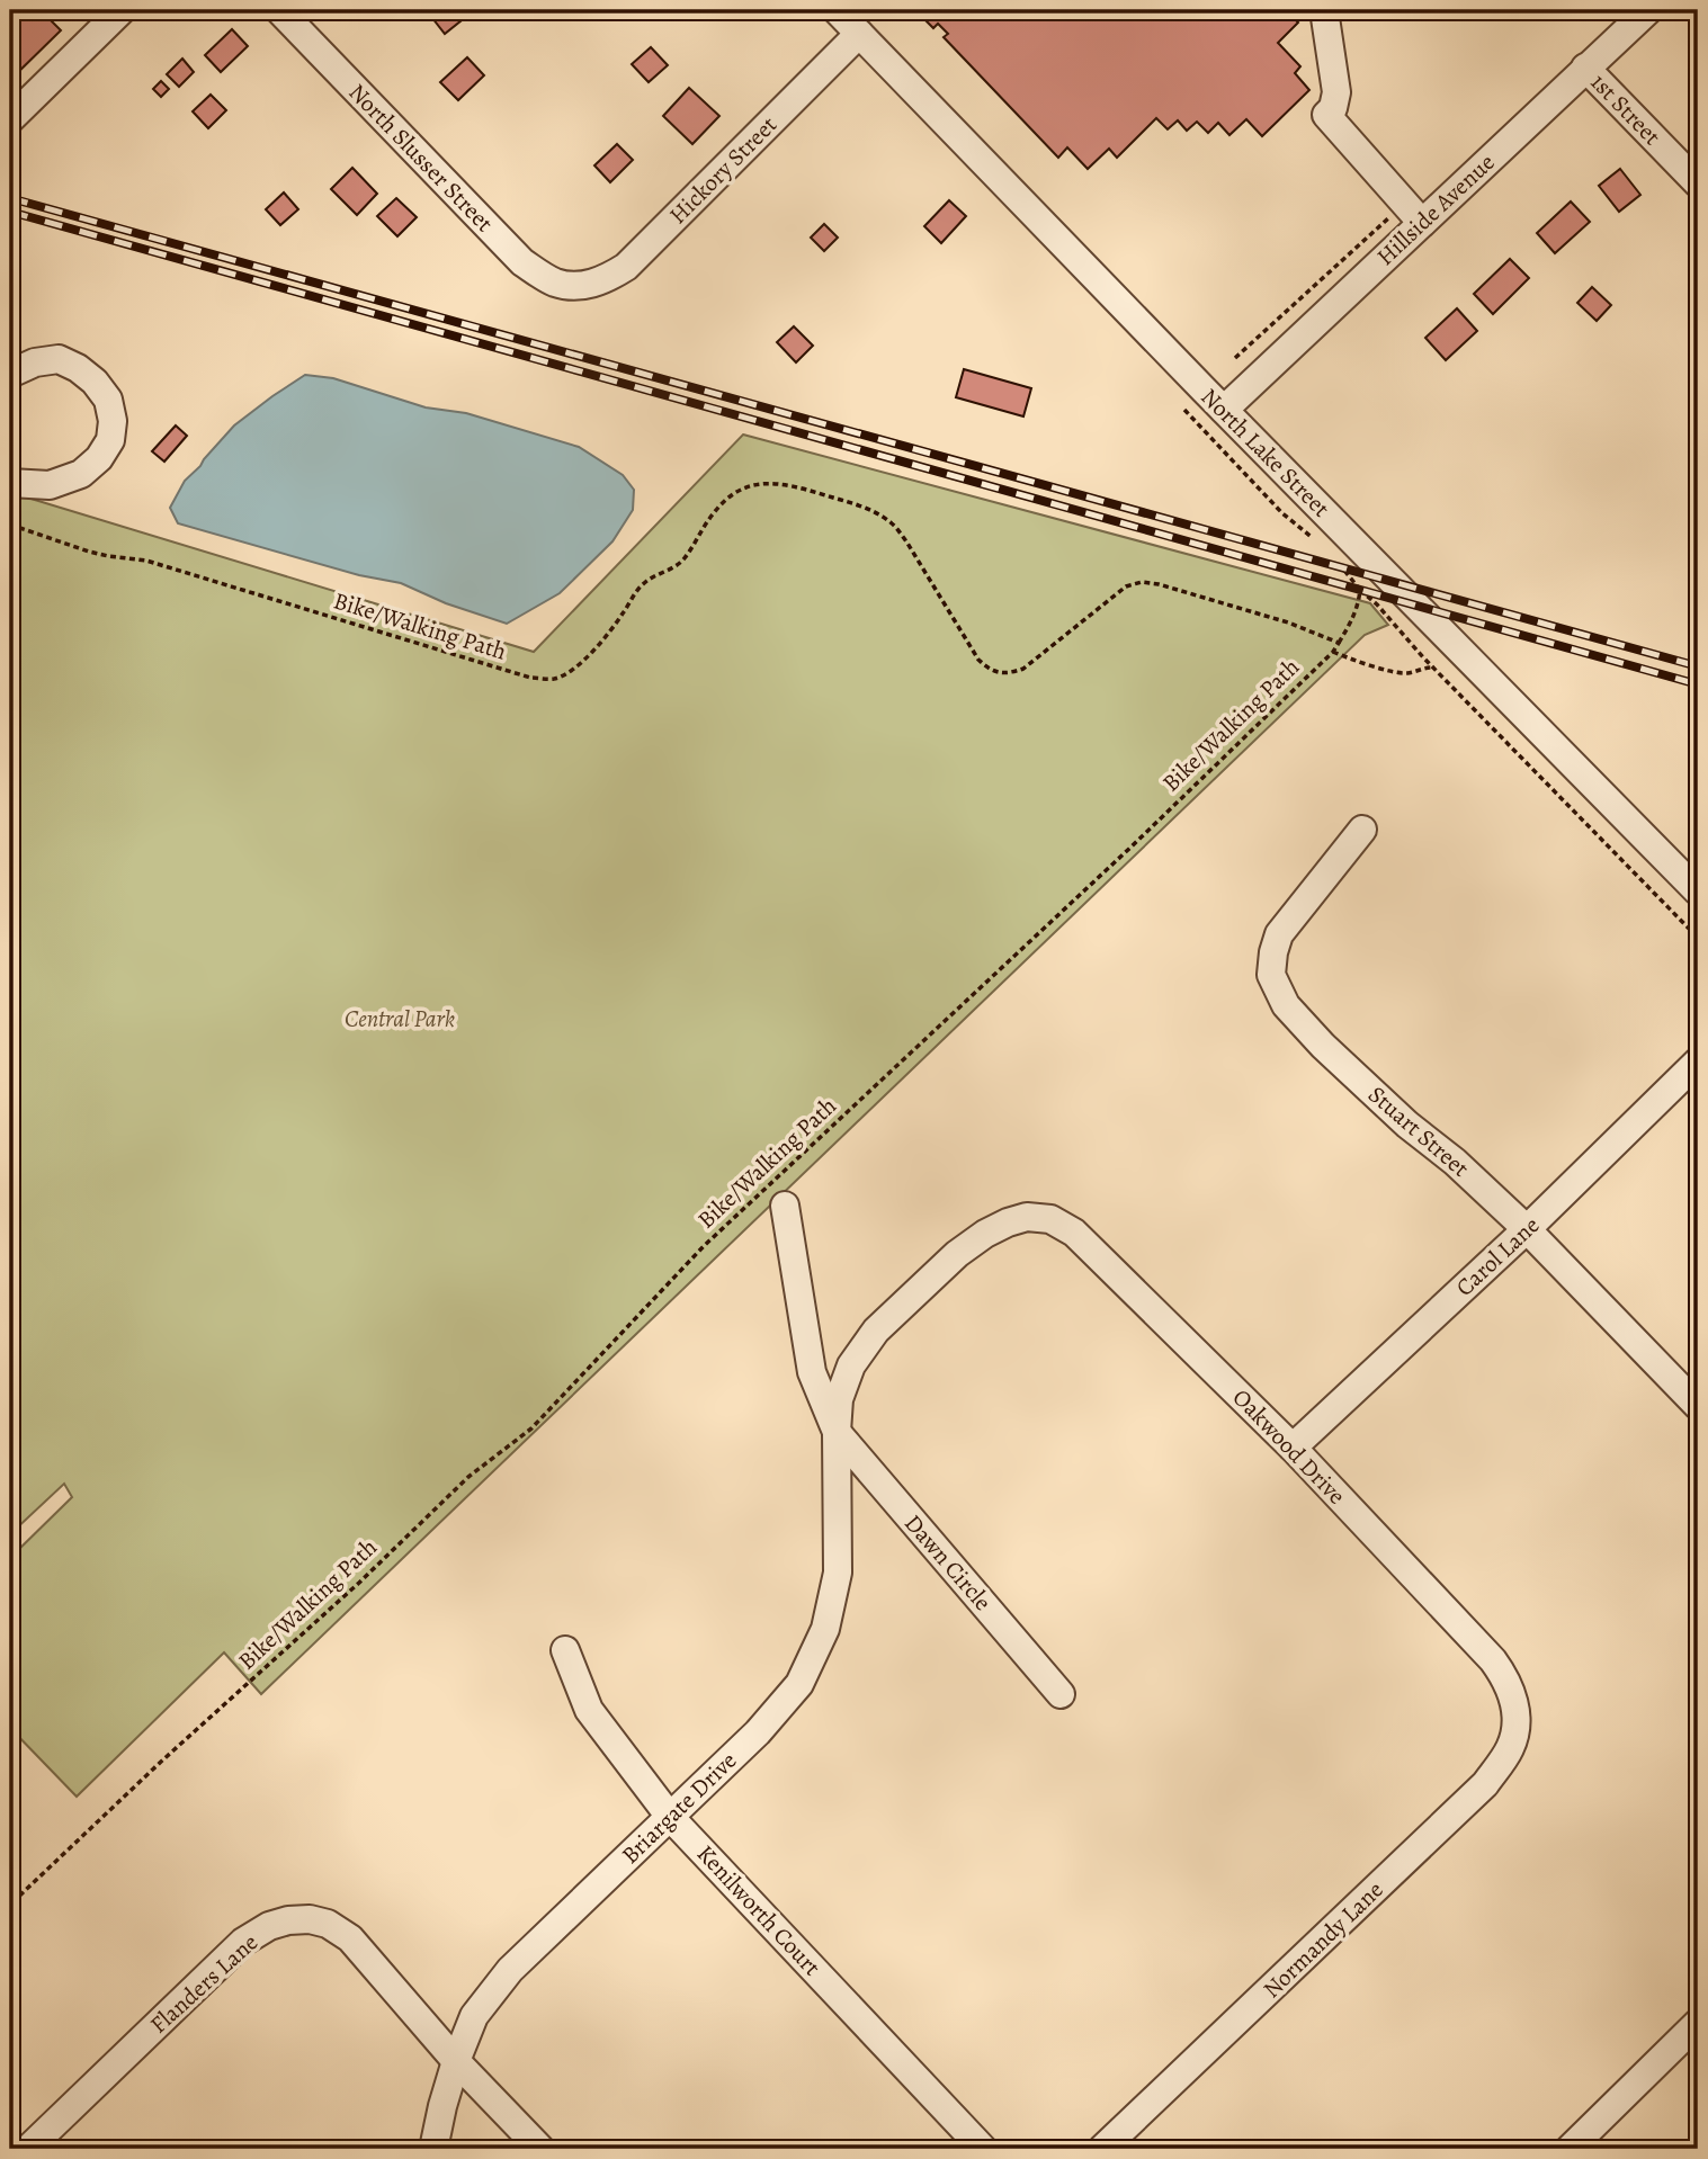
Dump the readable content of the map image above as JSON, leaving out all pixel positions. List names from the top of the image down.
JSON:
{
  "streets": {
    "street": [
      "1st Street",
      "North Slusser Street",
      "Hickory Street",
      "Hillside Avenue",
      "North Lake Street",
      "Stuart Street",
      "Carol Lane",
      "Oakwood Drive",
      "Dawn Circle",
      "Briargate Drive",
      "Kenilworth Court",
      "Normandy Lane",
      "Flanders Lane"
    ],
    "path": ["Bike/Walking Path"]
  },
  "crossings": [
    ["1st Street", "Hillside Avenue"],
    ["North Slusser Street", "Hickory Street"],
    ["Hickory Street", "North Lake Street"],
    ["Hillside Avenue", "North Lake Street"],
    ["Stuart Street", "Carol Lane"],
    ["Carol Lane", "Oakwood Drive"],
    ["Oakwood Drive", "Briargate Drive"],
    ["Oakwood Drive", "Normandy Lane"],
    ["Dawn Circle", "Briargate Drive"],
    ["Briargate Drive", "Kenilworth Court"],
    ["Briargate Drive", "Flanders Lane"]
  ],
  "parks": ["Central Park"]
}
